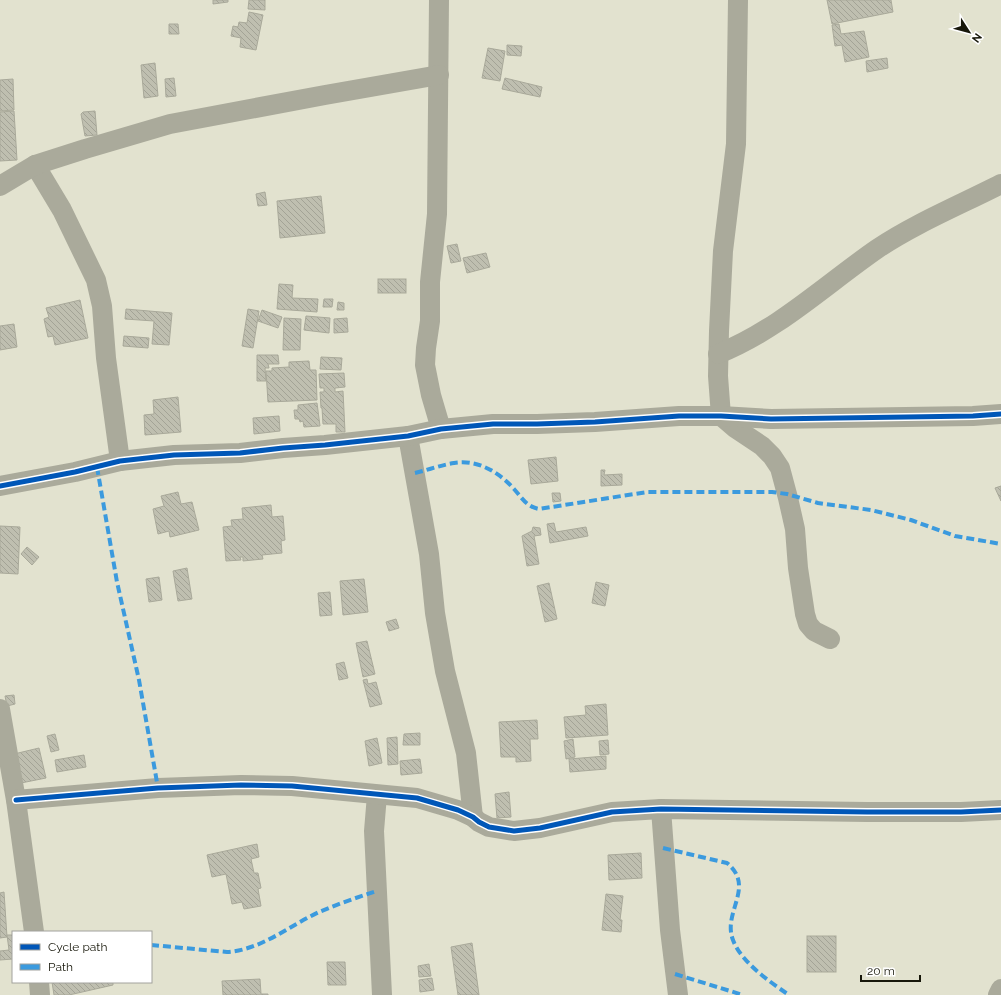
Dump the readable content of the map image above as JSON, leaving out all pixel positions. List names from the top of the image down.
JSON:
{
  "legend": ["Cycle path", "Path"],
  "scale_bar": "20 m",
  "north": "bottom right"
}
